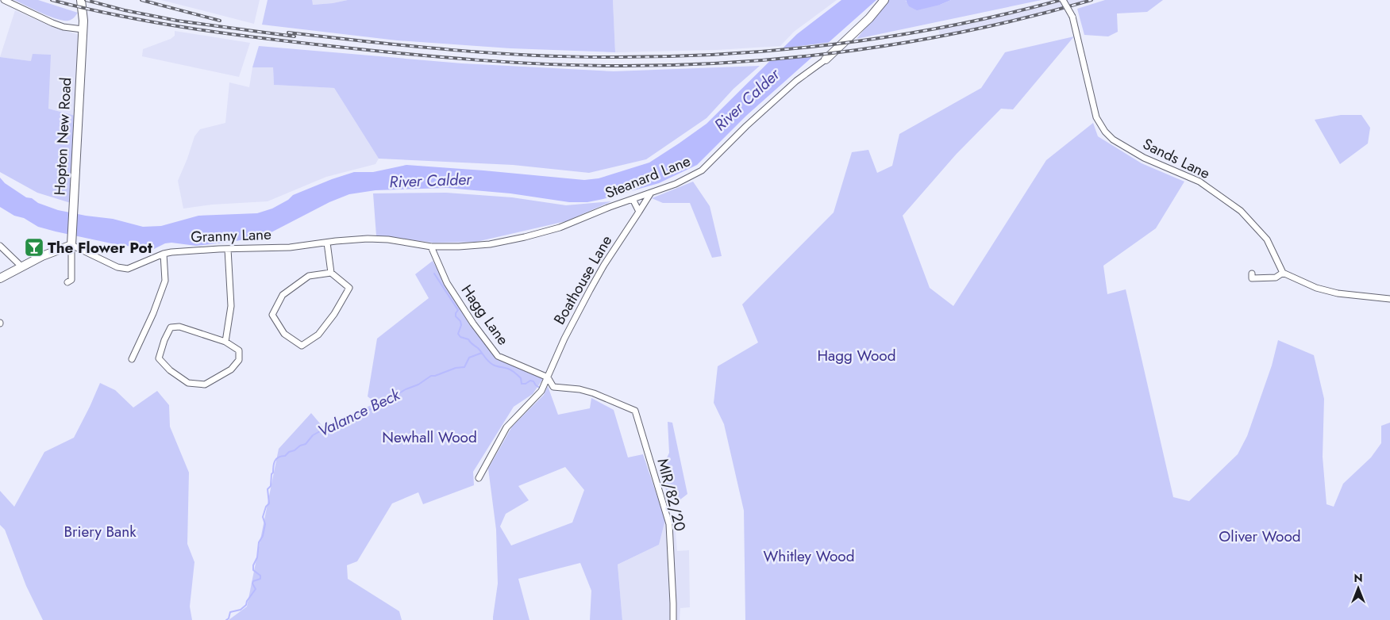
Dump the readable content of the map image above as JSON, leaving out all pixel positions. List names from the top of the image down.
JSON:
{
  "streets": {
    "street": [
      "Hopton New Road",
      "Sands Lane",
      "Steanard Lane",
      "Granny Lane",
      "Boathouse Lane",
      "Hagg Lane",
      "MIR/82/20"
    ]
  },
  "crossings": [
    ["Hopton New Road", "Granny Lane"],
    ["Steanard Lane", "Granny Lane"],
    ["Steanard Lane", "Boathouse Lane"],
    ["Steanard Lane", "Hagg Lane"],
    ["Granny Lane", "Hagg Lane"],
    ["Boathouse Lane", "Hagg Lane"],
    ["Hagg Lane", "MIR/82/20"]
  ],
  "water": ["River Calder", "Valance Beck"],
  "parks": [
    "Hagg Wood",
    "Newhall Wood",
    "Briery Bank",
    "Oliver Wood",
    "Whitley Wood"
  ],
  "places": {
    "bar": ["The Flower Pot"]
  },
  "north": "top"
}
